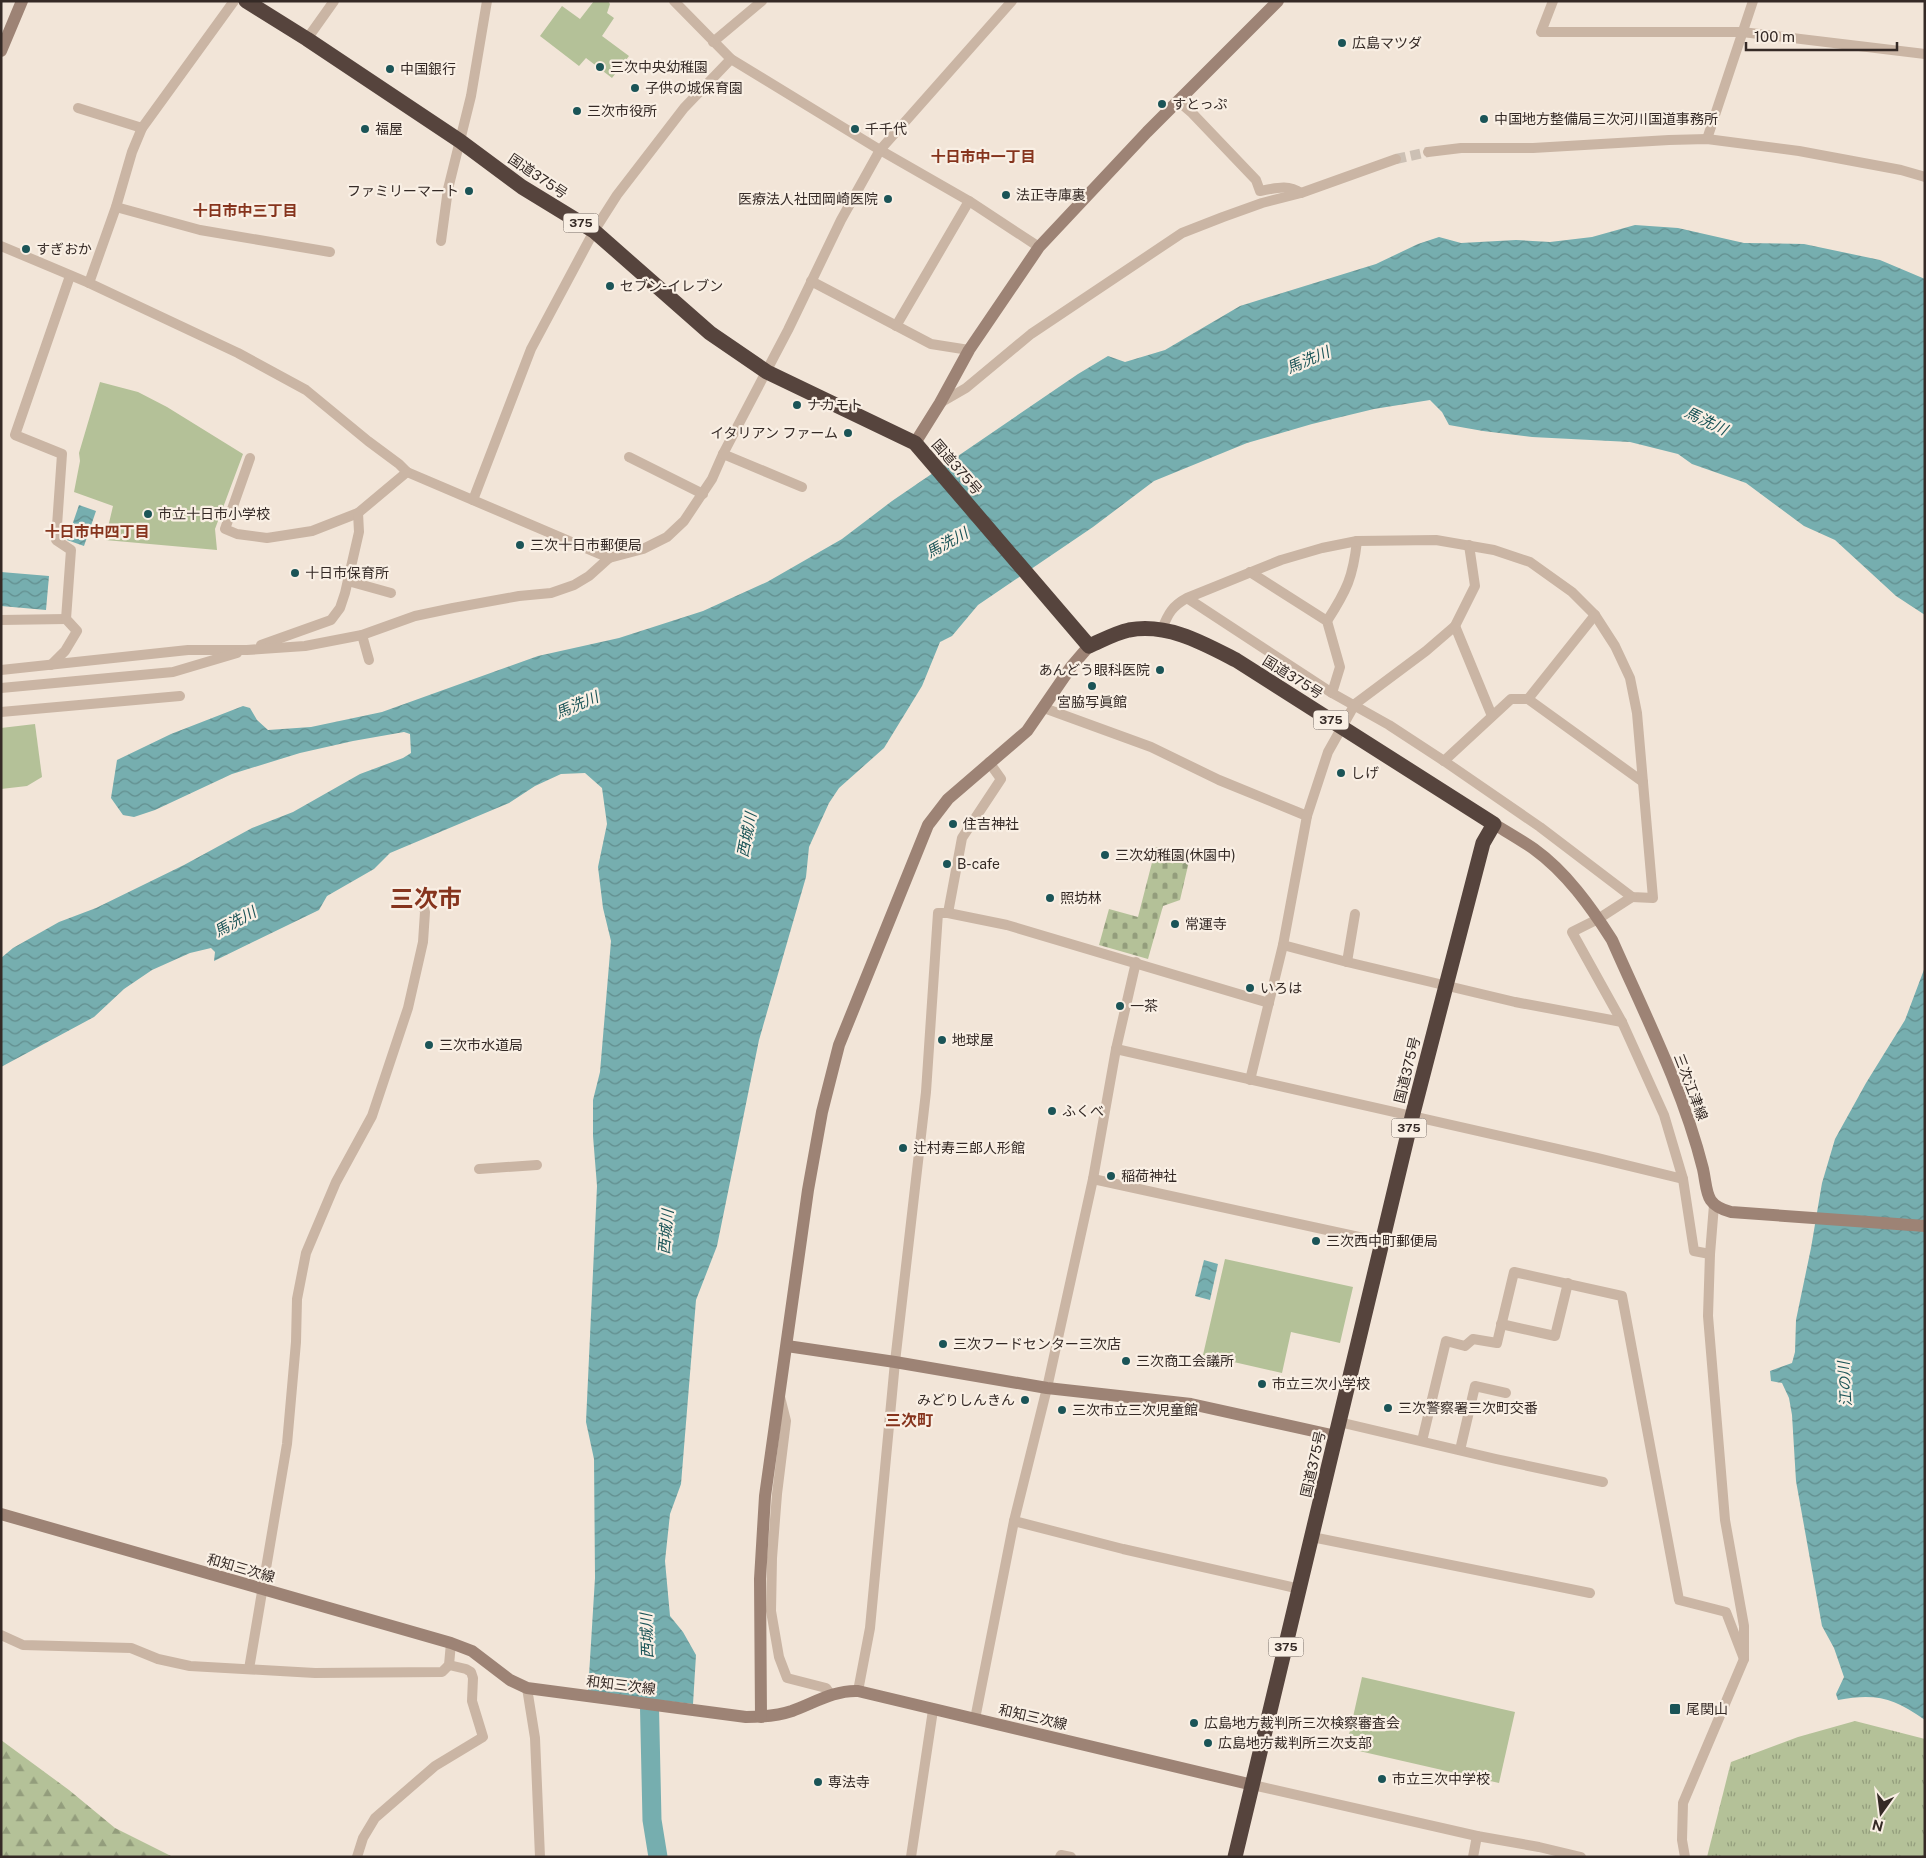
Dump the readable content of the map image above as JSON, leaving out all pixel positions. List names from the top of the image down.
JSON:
{
  "streets": {
    "highway": ["国道375号", "375"],
    "street": ["三次江津線", "和知三次線"]
  },
  "crossings": [
    ["国道375号", "三次江津線"],
    ["国道375号", "和知三次線"]
  ],
  "districts": [
    "十日市中一丁目",
    "十日市中三丁目",
    "十日市中四丁目",
    "三次市",
    "三次町"
  ],
  "water": ["馬洗川", "西城川", "江の川"],
  "places": {
    "other": [
      "広島マツダ",
      "三次中央幼稚園",
      "中国銀行",
      "子供の城保育園",
      "すとっぷ",
      "三次市役所",
      "中国地方整備局三次河川国道事務所",
      "福屋",
      "千千代",
      "ファミリーマート",
      "法正寺庫裏",
      "医療法人社団岡崎医院",
      "すぎおか",
      "セブン-イレブン",
      "ナカモト",
      "イタリアン ファーム",
      "市立十日市小学校",
      "三次十日市郵便局",
      "十日市保育所",
      "あんどう眼科医院",
      "宮脇写眞館",
      "しげ",
      "住吉神社",
      "三次幼稚園(休園中)",
      "B-cafe",
      "照坊林",
      "常運寺",
      "いろは",
      "一茶",
      "地球屋",
      "三次市水道局",
      "ふくべ",
      "辻村寿三郎人形館",
      "稲荷神社",
      "三次西中町郵便局",
      "三次フードセンター三次店",
      "三次商工会議所",
      "市立三次小学校",
      "みどりしんきん",
      "三次警察署三次町交番",
      "三次市立三次児童館",
      "広島地方裁判所三次検察審査会",
      "広島地方裁判所三次支部",
      "市立三次中学校",
      "専法寺"
    ],
    "transit": ["尾関山"]
  },
  "scale_bar": "100 m",
  "north": "bottom"
}
